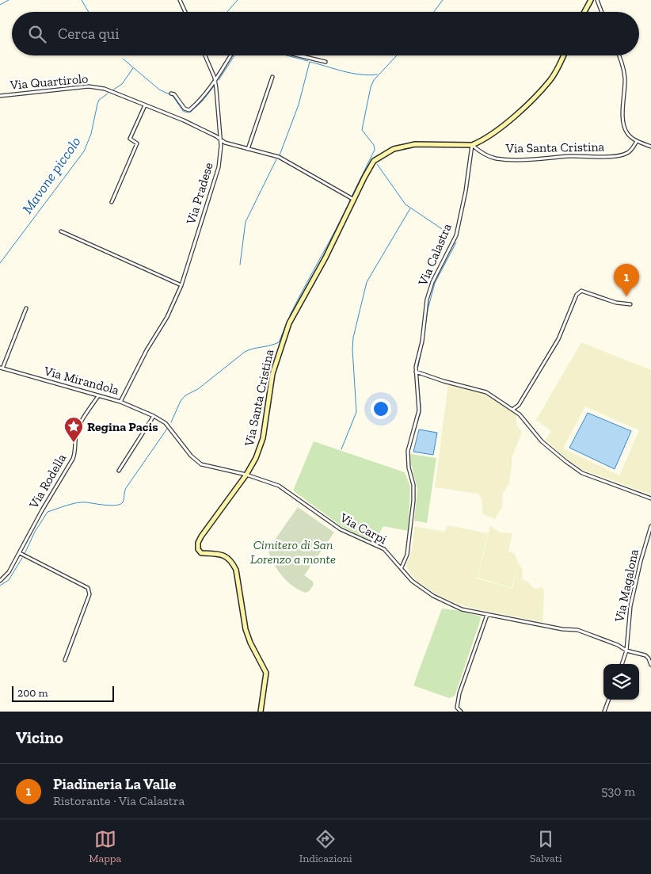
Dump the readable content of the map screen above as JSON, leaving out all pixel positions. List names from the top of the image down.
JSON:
{
  "streets": {
    "street": [
      "Via Quartirolo",
      "Via Santa Cristina",
      "Via Pradese",
      "Via Calastra",
      "Via Mirandola",
      "Via Rodella",
      "Via Carpi",
      "Via Magalona"
    ]
  },
  "crossings": [
    ["Via Quartirolo", "Via Santa Cristina"],
    ["Via Quartirolo", "Via Pradese"],
    ["Via Santa Cristina", "Via Calastra"],
    ["Via Santa Cristina", "Via Mirandola"],
    ["Via Santa Cristina", "Via Carpi"],
    ["Via Pradese", "Via Mirandola"],
    ["Via Calastra", "Via Carpi"],
    ["Via Mirandola", "Via Rodella"],
    ["Via Mirandola", "Via Carpi"],
    ["Via Carpi", "Via Magalona"]
  ],
  "water": ["Mavone piccolo"],
  "parks": ["Cimitero di San Lorenzo a monte"],
  "places": {
    "place": ["Regina Pacis"]
  },
  "scale_bar": "200 m",
  "page": {
    "search": "Cerca qui",
    "pins": "1",
    "scale": "200 m",
    "heading": "Vicino",
    "list": [
      {
        "mark": "1",
        "name": "Piadineria La Valle",
        "note": "Ristorante · Via Calastra",
        "value": "530 m"
      }
    ],
    "nav": ["Mappa", "Indicazioni", "Salvati"]
  }
}
